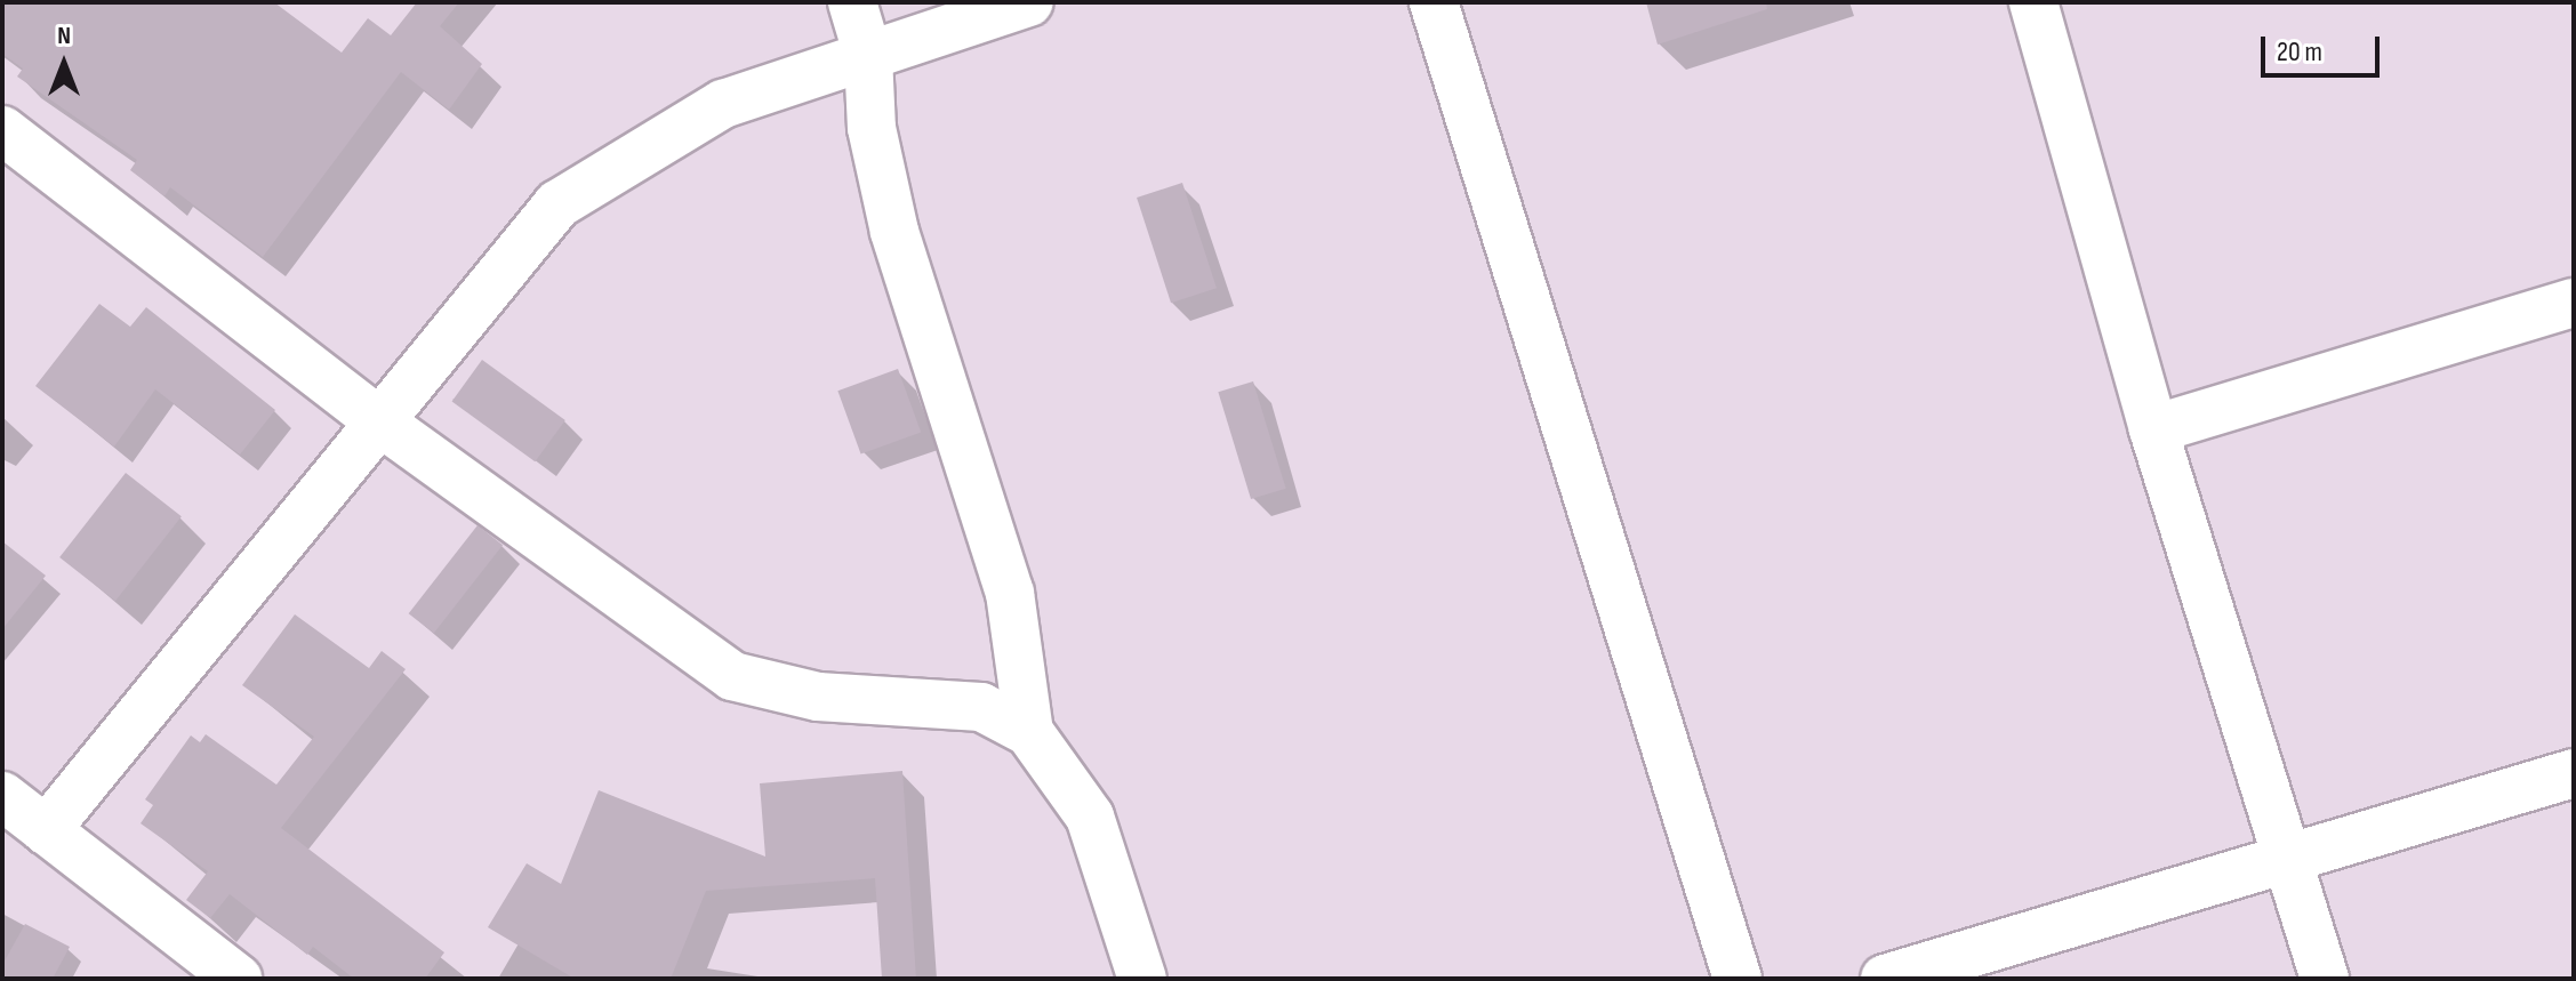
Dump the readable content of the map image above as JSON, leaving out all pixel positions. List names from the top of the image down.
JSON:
{
  "scale_bar": "20 m",
  "north": "top"
}
